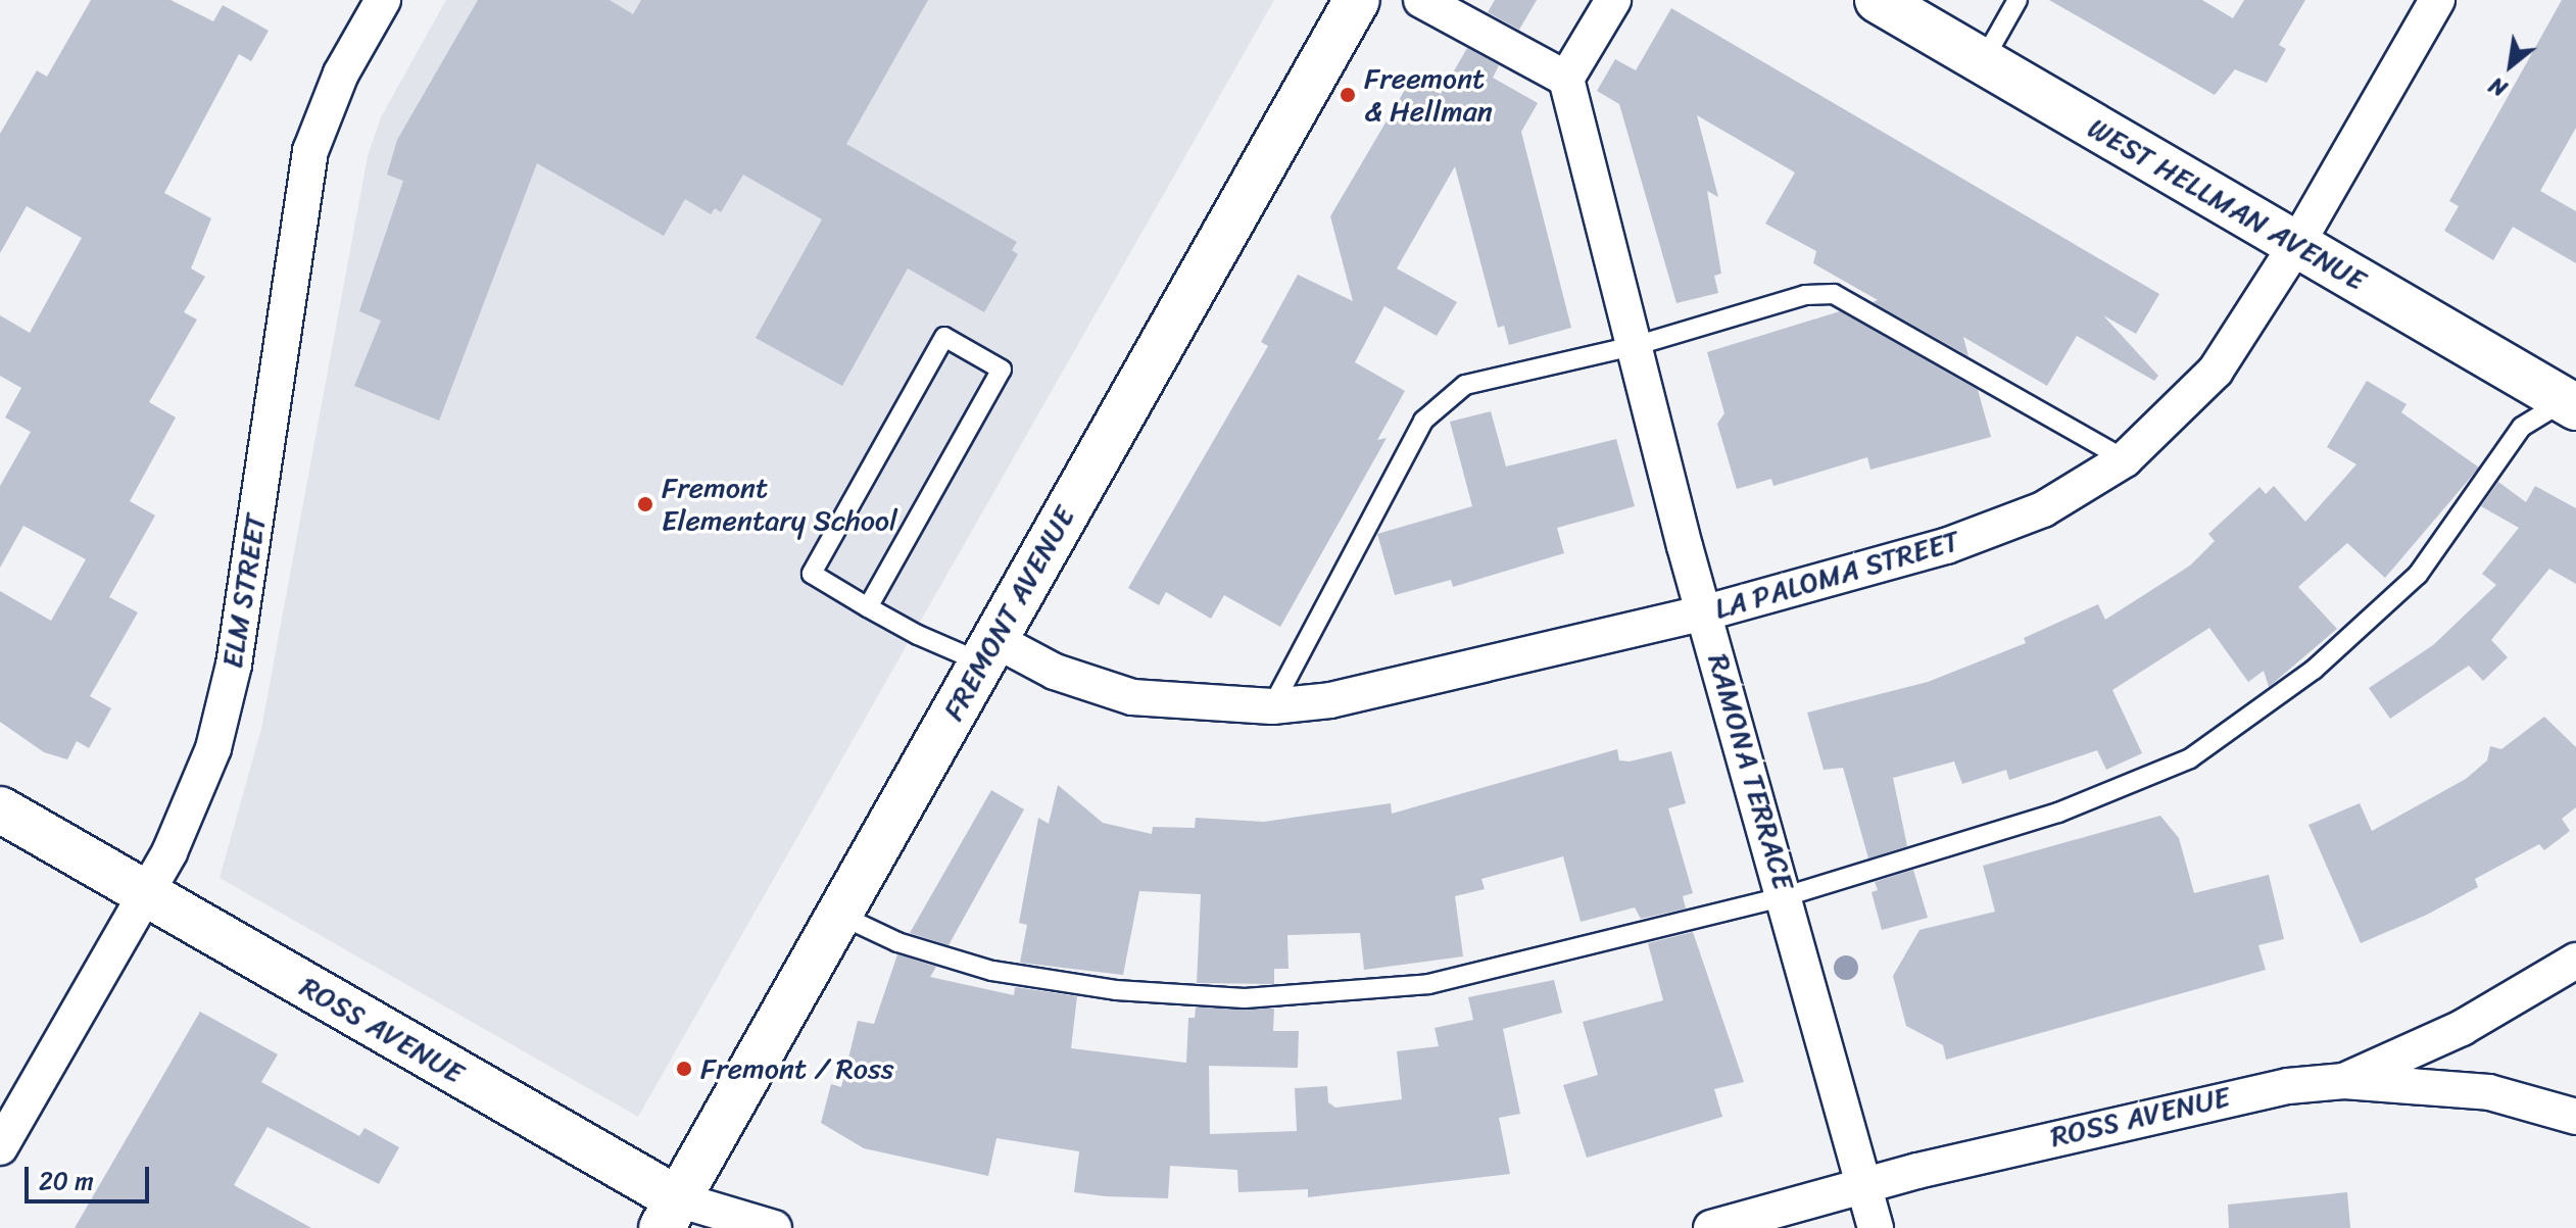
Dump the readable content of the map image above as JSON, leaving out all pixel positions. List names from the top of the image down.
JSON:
{
  "streets": {
    "street": [
      "WEST HELLMAN AVENUE",
      "LA PALOMA STREET",
      "ELM STREET",
      "FREMONT AVENUE",
      "RAMONA TERRACE",
      "ROSS AVENUE"
    ]
  },
  "crossings": [
    ["WEST HELLMAN AVENUE", "LA PALOMA STREET"],
    ["LA PALOMA STREET", "FREMONT AVENUE"],
    ["LA PALOMA STREET", "RAMONA TERRACE"],
    ["ELM STREET", "ROSS AVENUE"],
    ["FREMONT AVENUE", "ROSS AVENUE"],
    ["RAMONA TERRACE", "ROSS AVENUE"]
  ],
  "places": ["Freemont & Hellman", "Fremont Elementary School", "Fremont / Ross"],
  "scale_bar": "20 m",
  "north": "bottom left"
}
